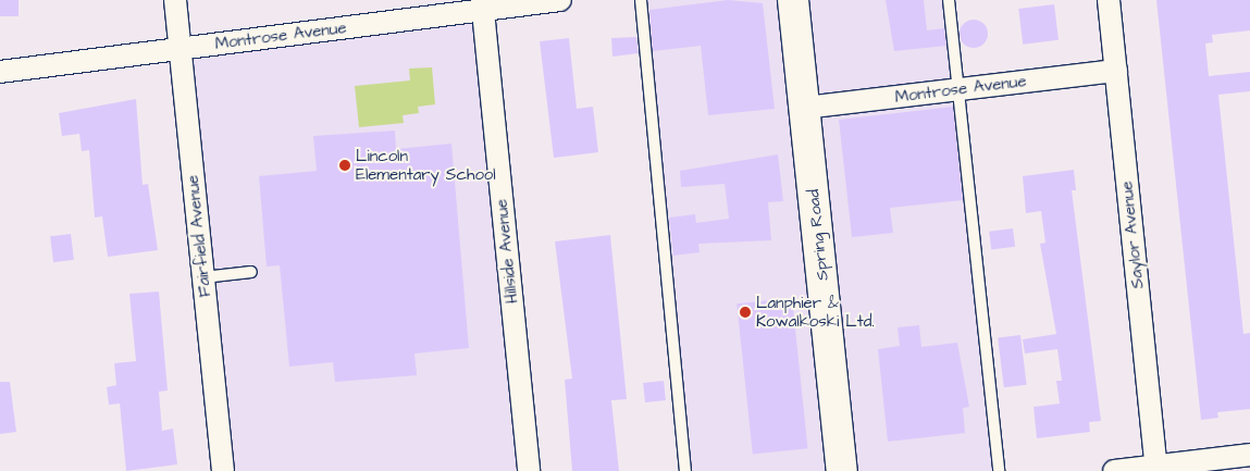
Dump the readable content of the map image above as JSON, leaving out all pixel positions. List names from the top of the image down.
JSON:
{
  "streets": {
    "street": [
      "Montrose Avenue",
      "Spring Road",
      "Saylor Avenue",
      "Fairfield Avenue",
      "Hillside Avenue"
    ]
  },
  "crossings": [
    ["Montrose Avenue", "Spring Road"],
    ["Montrose Avenue", "Saylor Avenue"],
    ["Montrose Avenue", "Fairfield Avenue"],
    ["Montrose Avenue", "Hillside Avenue"]
  ],
  "places": ["Lincoln Elementary School", "Lanphier & Kowalkoski Ltd."]
}
